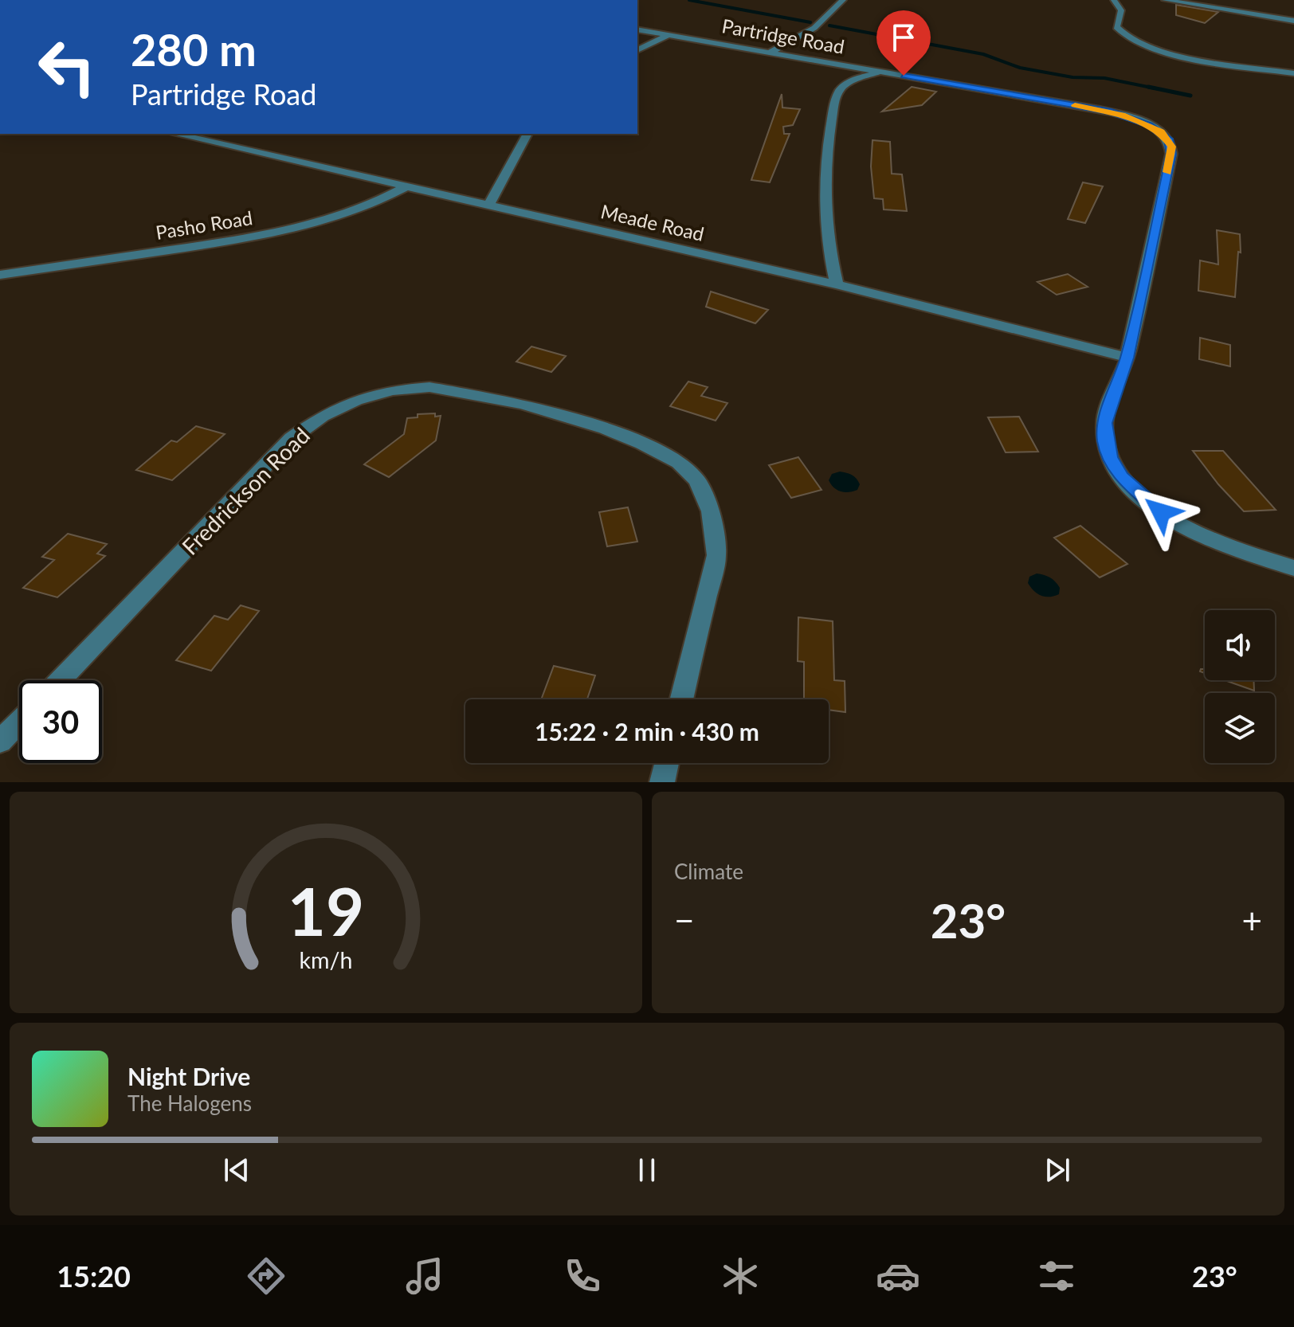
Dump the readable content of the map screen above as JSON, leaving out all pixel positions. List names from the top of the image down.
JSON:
{
  "streets": {
    "street": [
      "Partridge Road",
      "Meade Road",
      "Pasho Road",
      "Fredrickson Road"
    ]
  },
  "crossings": [
    ["Partridge Road", "Meade Road"],
    ["Meade Road", "Pasho Road"]
  ],
  "page": {
    "turn": ["280 m", "Partridge Road"],
    "limit": "30",
    "trip": "15:22 · 2 min · 430 m",
    "tile": "Climate",
    "heat": ["−", "23°", "+"],
    "song": ["Night Drive", "The Halogens"],
    "tabs": ["15:20", "23°"],
    "gauge": ["19", "km/h"]
  }
}
